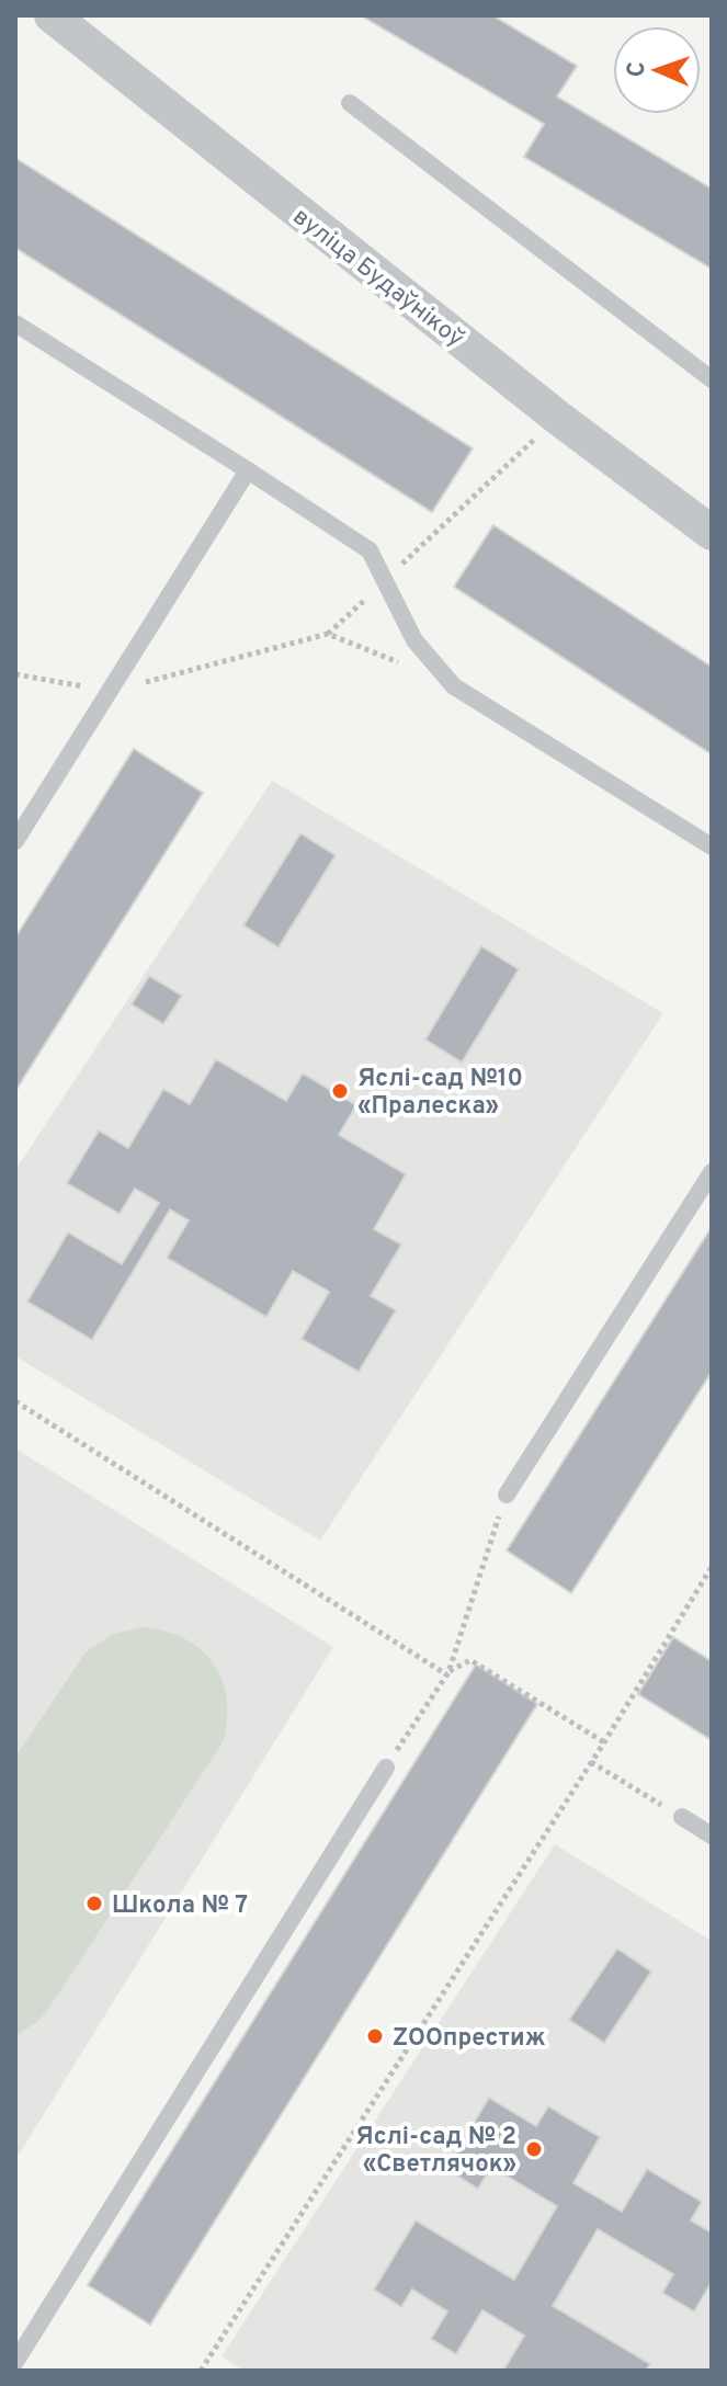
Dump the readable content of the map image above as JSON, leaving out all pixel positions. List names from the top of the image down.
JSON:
{
  "streets": {
    "street": ["вуліца Будаўнікоў"]
  },
  "places": [
    "Яслі-сад №10 «Пралеска»",
    "Школа № 7",
    "ZOOпрестиж",
    "Яслі-сад № 2 «Светлячок»"
  ],
  "north": "left"
}
